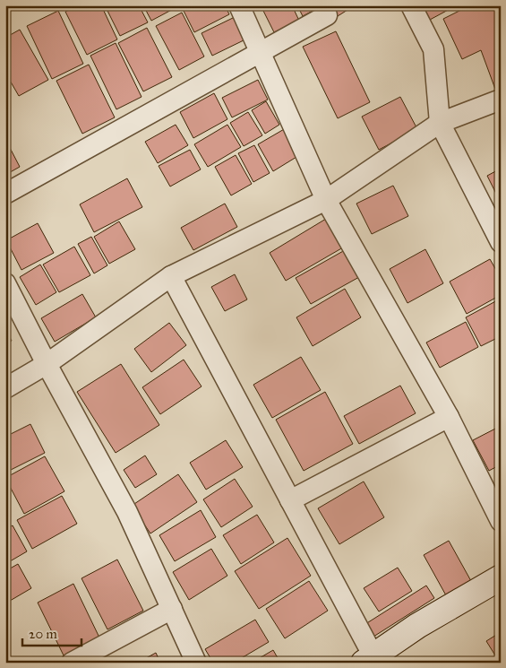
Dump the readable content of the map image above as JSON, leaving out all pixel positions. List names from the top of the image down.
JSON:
{
  "scale_bar": "20 m"
}
